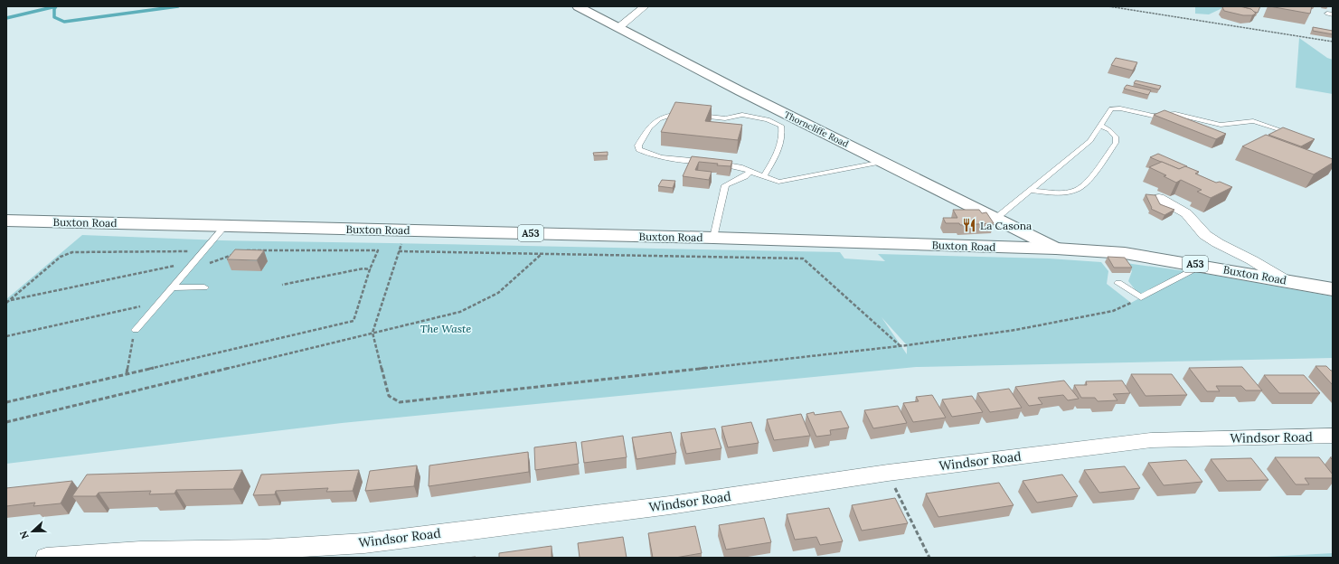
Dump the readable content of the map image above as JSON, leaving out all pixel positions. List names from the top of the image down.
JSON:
{
  "streets": {
    "main road": ["Thorncliffe Road", "Buxton Road", "A53"],
    "street": ["Windsor Road"]
  },
  "crossings": [
    ["Thorncliffe Road", "Buxton Road"]
  ],
  "parks": ["The Waste"],
  "places": {
    "restaurant": ["La Casona"]
  },
  "north": "left"
}
